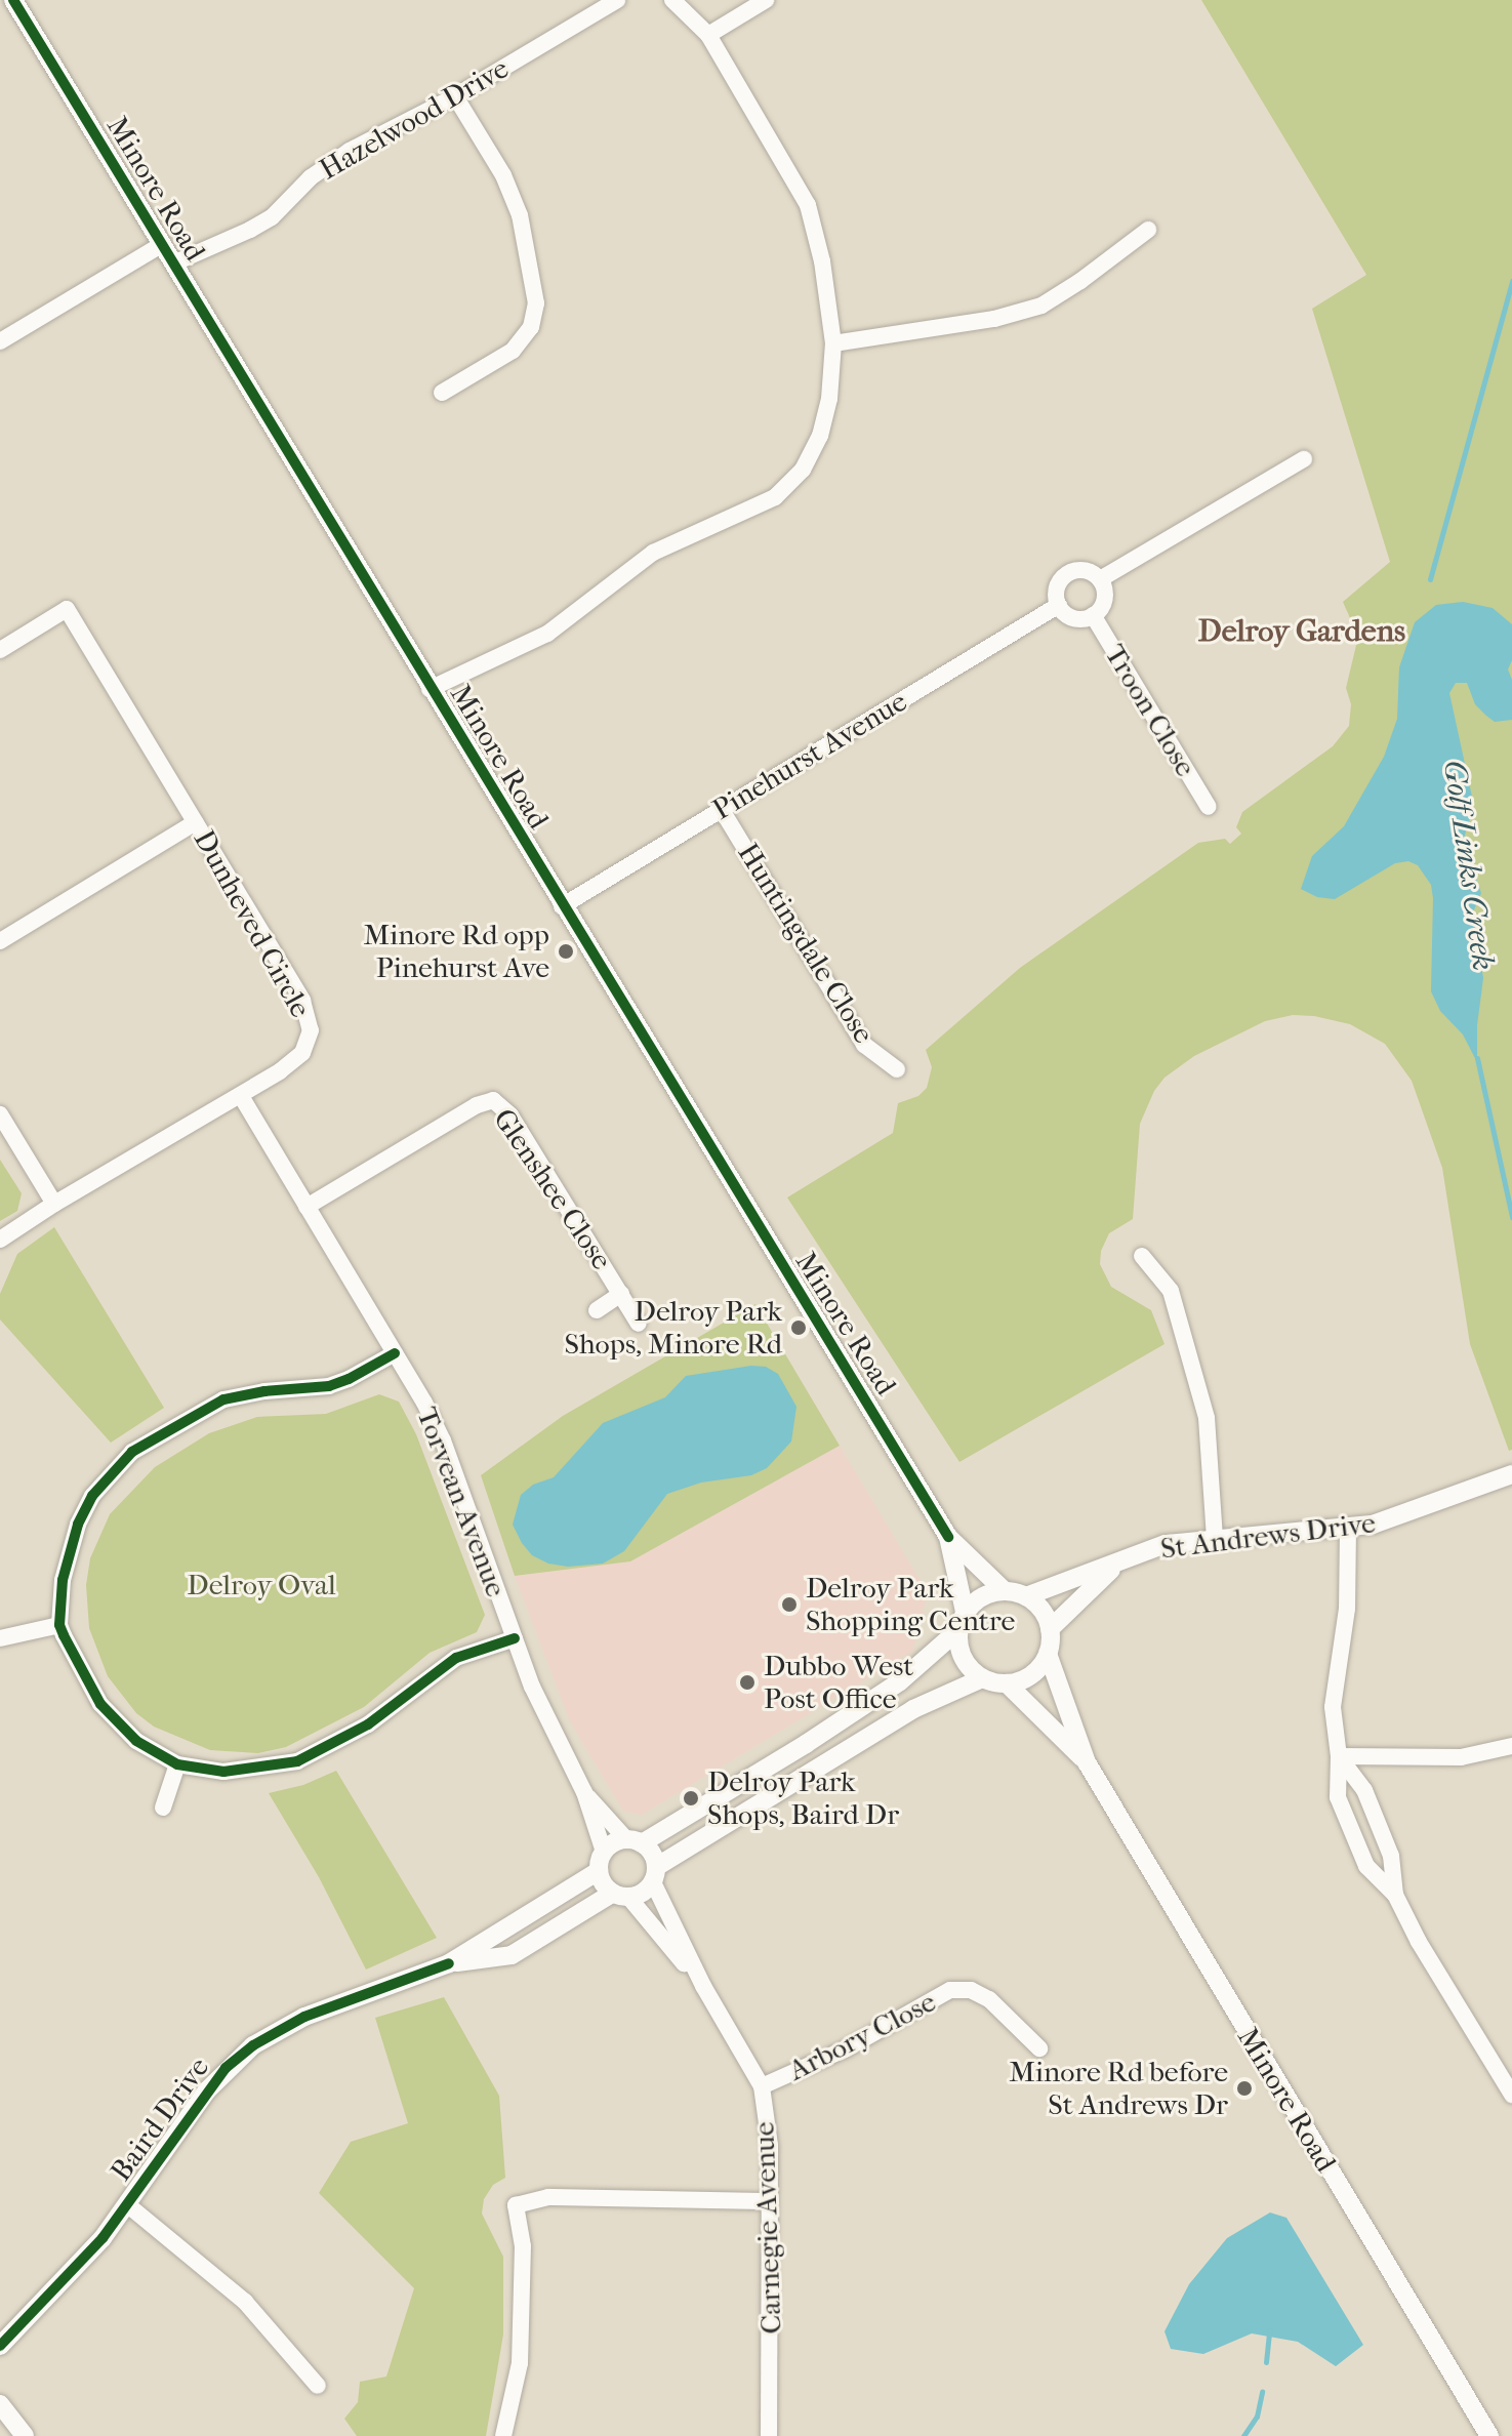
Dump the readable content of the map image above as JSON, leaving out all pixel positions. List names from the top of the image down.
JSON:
{
  "streets": {
    "street": [
      "Hazelwood Drive",
      "Minore Road",
      "Troon Close",
      "Pinehurst Avenue",
      "Dunheved Circle",
      "Huntingdale Close",
      "Glenshee Close",
      "Torvean Avenue",
      "St Andrews Drive",
      "Arbory Close",
      "Baird Drive",
      "Carnegie Avenue"
    ]
  },
  "crossings": [
    ["Hazelwood Drive", "Minore Road"],
    ["Minore Road", "Pinehurst Avenue"],
    ["Minore Road", "St Andrews Drive"],
    ["Troon Close", "Pinehurst Avenue"],
    ["Pinehurst Avenue", "Huntingdale Close"],
    ["Dunheved Circle", "Torvean Avenue"],
    ["Glenshee Close", "Torvean Avenue"],
    ["Torvean Avenue", "Baird Drive"],
    ["Torvean Avenue", "Carnegie Avenue"],
    ["Arbory Close", "Carnegie Avenue"],
    ["Baird Drive", "Carnegie Avenue"]
  ],
  "districts": ["Delroy Gardens"],
  "water": ["Golf Links Creek"],
  "parks": ["Delroy Oval"],
  "places": [
    "Minore Rd opp Pinehurst Ave",
    "Delroy Park Shops, Minore Rd",
    "Delroy Park Shopping Centre",
    "Dubbo West Post Office",
    "Delroy Park Shops, Baird Dr",
    "Minore Rd before St Andrews Dr"
  ]
}
